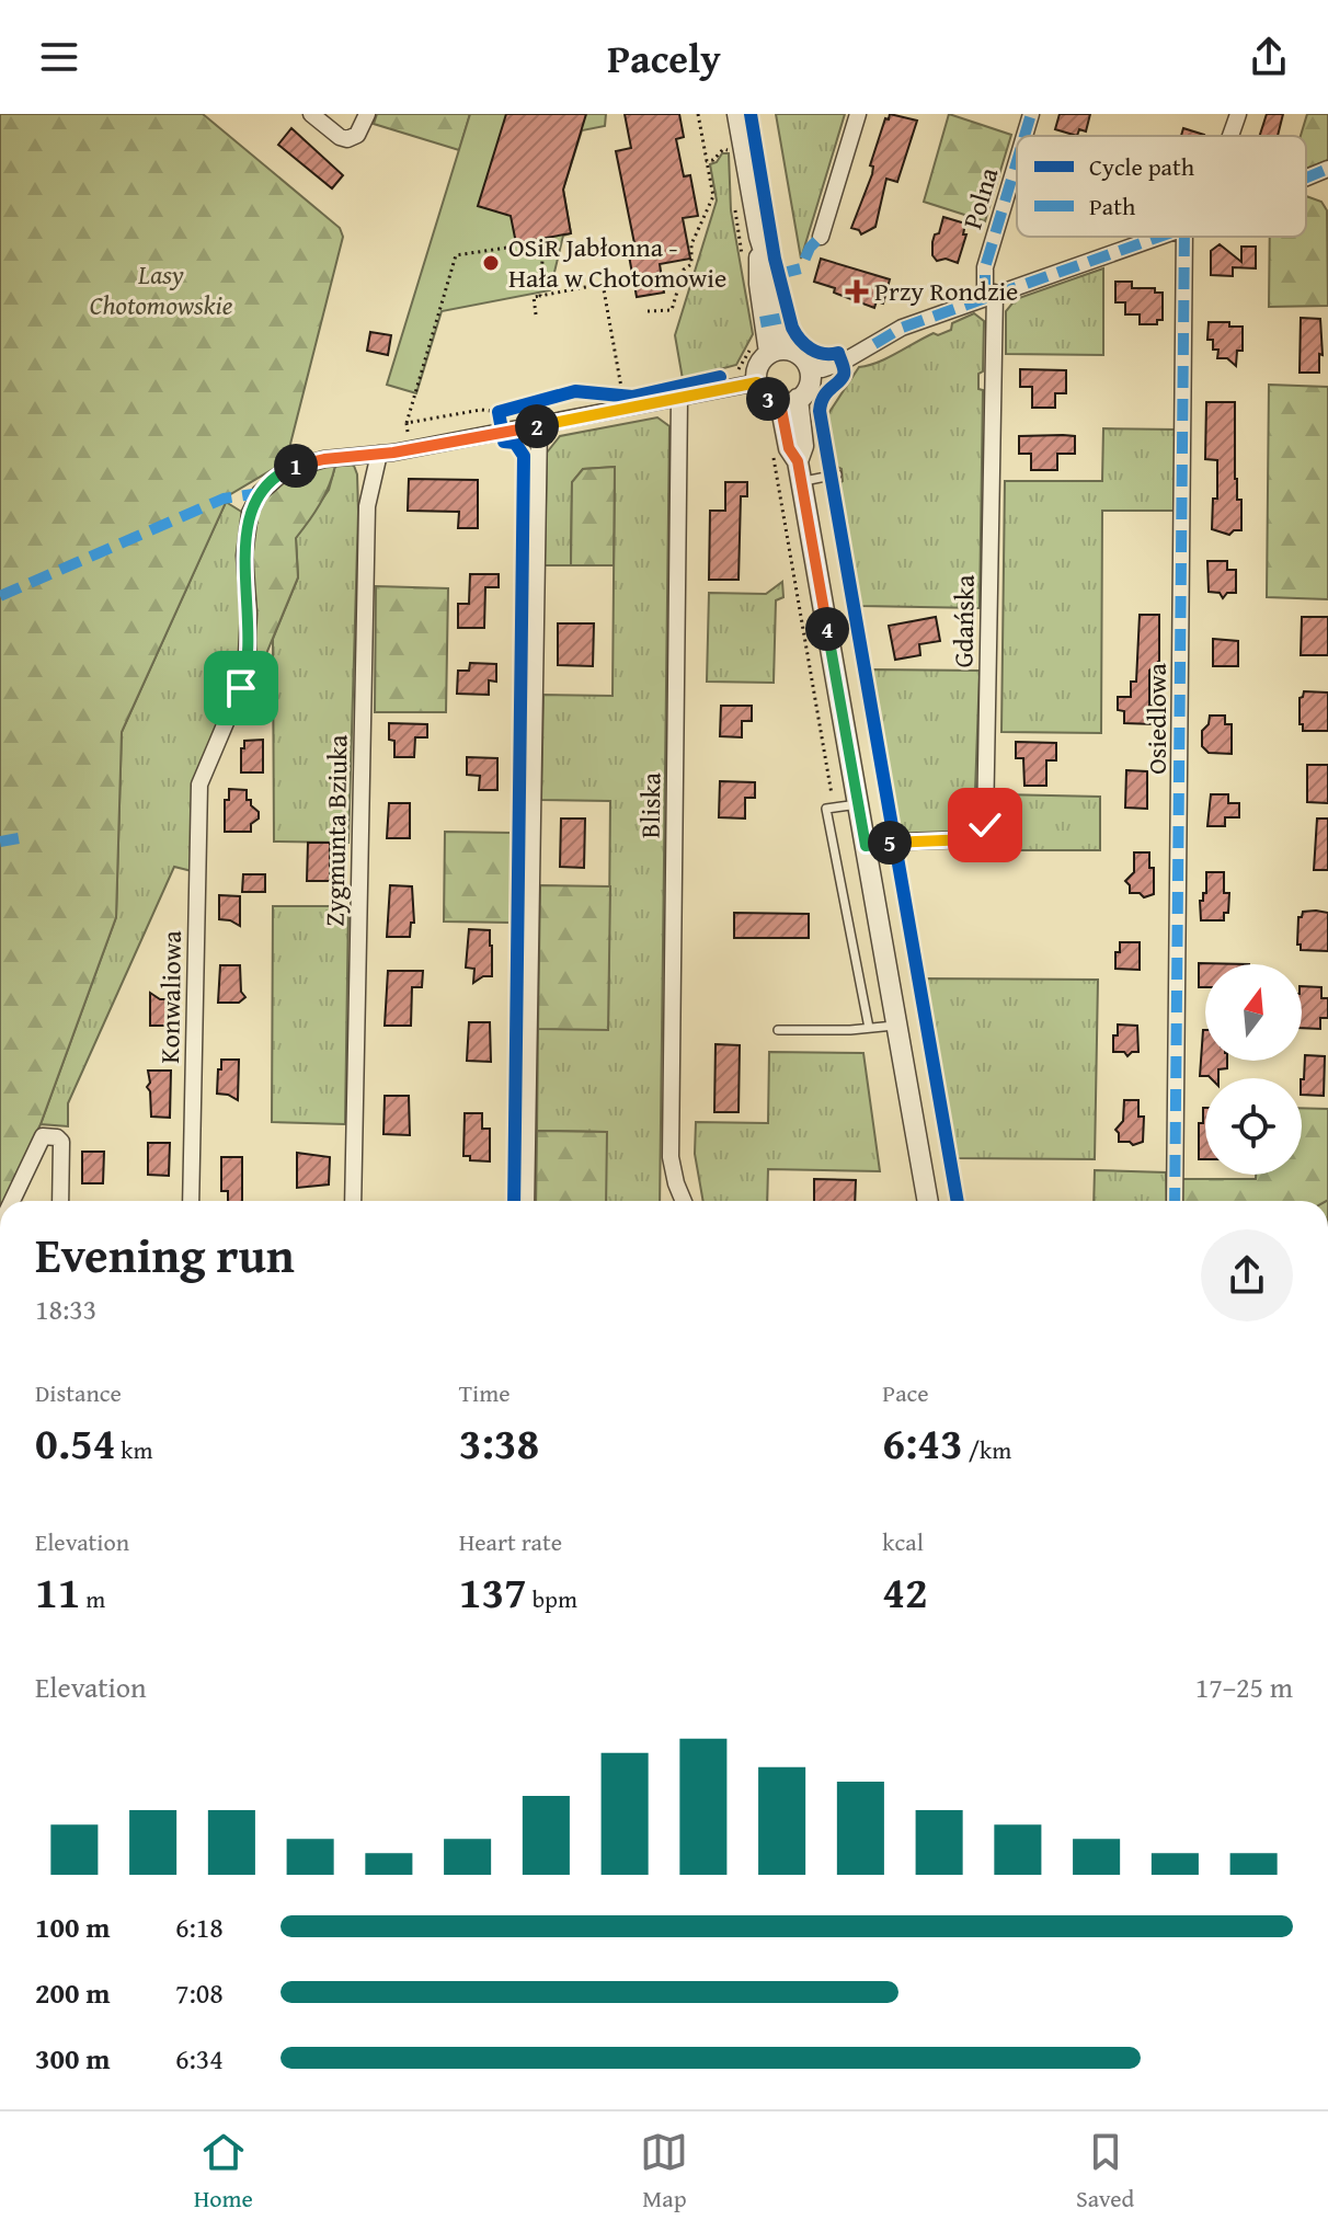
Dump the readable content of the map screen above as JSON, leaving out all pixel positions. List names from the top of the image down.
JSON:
{
  "streets": {
    "street": [
      "Polna",
      "Gdańska",
      "Osiedlowa",
      "Bliska",
      "Zygmunta Bziuka",
      "Konwaliowa"
    ]
  },
  "crossings": [
    ["Polna", "Gdańska"],
    ["Zygmunta Bziuka", "Konwaliowa"]
  ],
  "parks": ["Lasy Chotomowskie"],
  "places": {
    "other": ["OSiR Jabłonna - Hała w Chotomowie"],
    "health": ["Przy Rondzie"]
  },
  "legend": ["Cycle path", "Path"],
  "north": "top",
  "page": {
    "header": "Pacely",
    "pins": [
      "3",
      "2",
      "1",
      "4",
      "5"
    ],
    "heading": ["Evening run", "18:33"],
    "stats": [
      ["Distance", "0.54 km"],
      ["Time", "3:38"],
      ["Pace", "6:43 /km"],
      ["Elevation", "11 m"],
      ["Heart rate", "137 bpm"],
      ["kcal", "42"]
    ],
    "chart": ["Elevation", "17–25 m"],
    "list": [
      {
        "name": "100 m",
        "note": "6:18"
      },
      {
        "name": "200 m",
        "note": "7:08"
      },
      {
        "name": "300 m",
        "note": "6:34"
      }
    ],
    "tabs": ["Home", "Map", "Saved"]
  }
}
